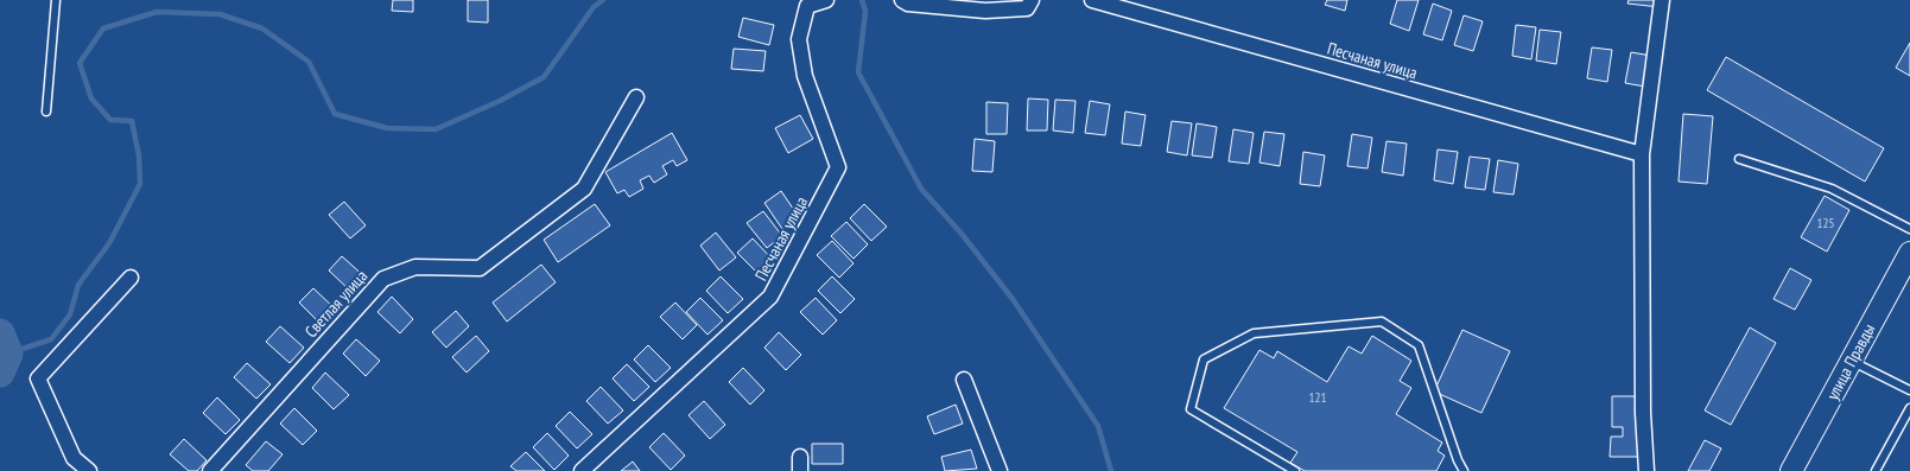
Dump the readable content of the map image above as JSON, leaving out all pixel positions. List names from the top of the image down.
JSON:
{
  "streets": {
    "street": ["Песчаная улица", "Светлая улица", "улица Правды"]
  },
  "house_numbers": ["125", "121"]
}
